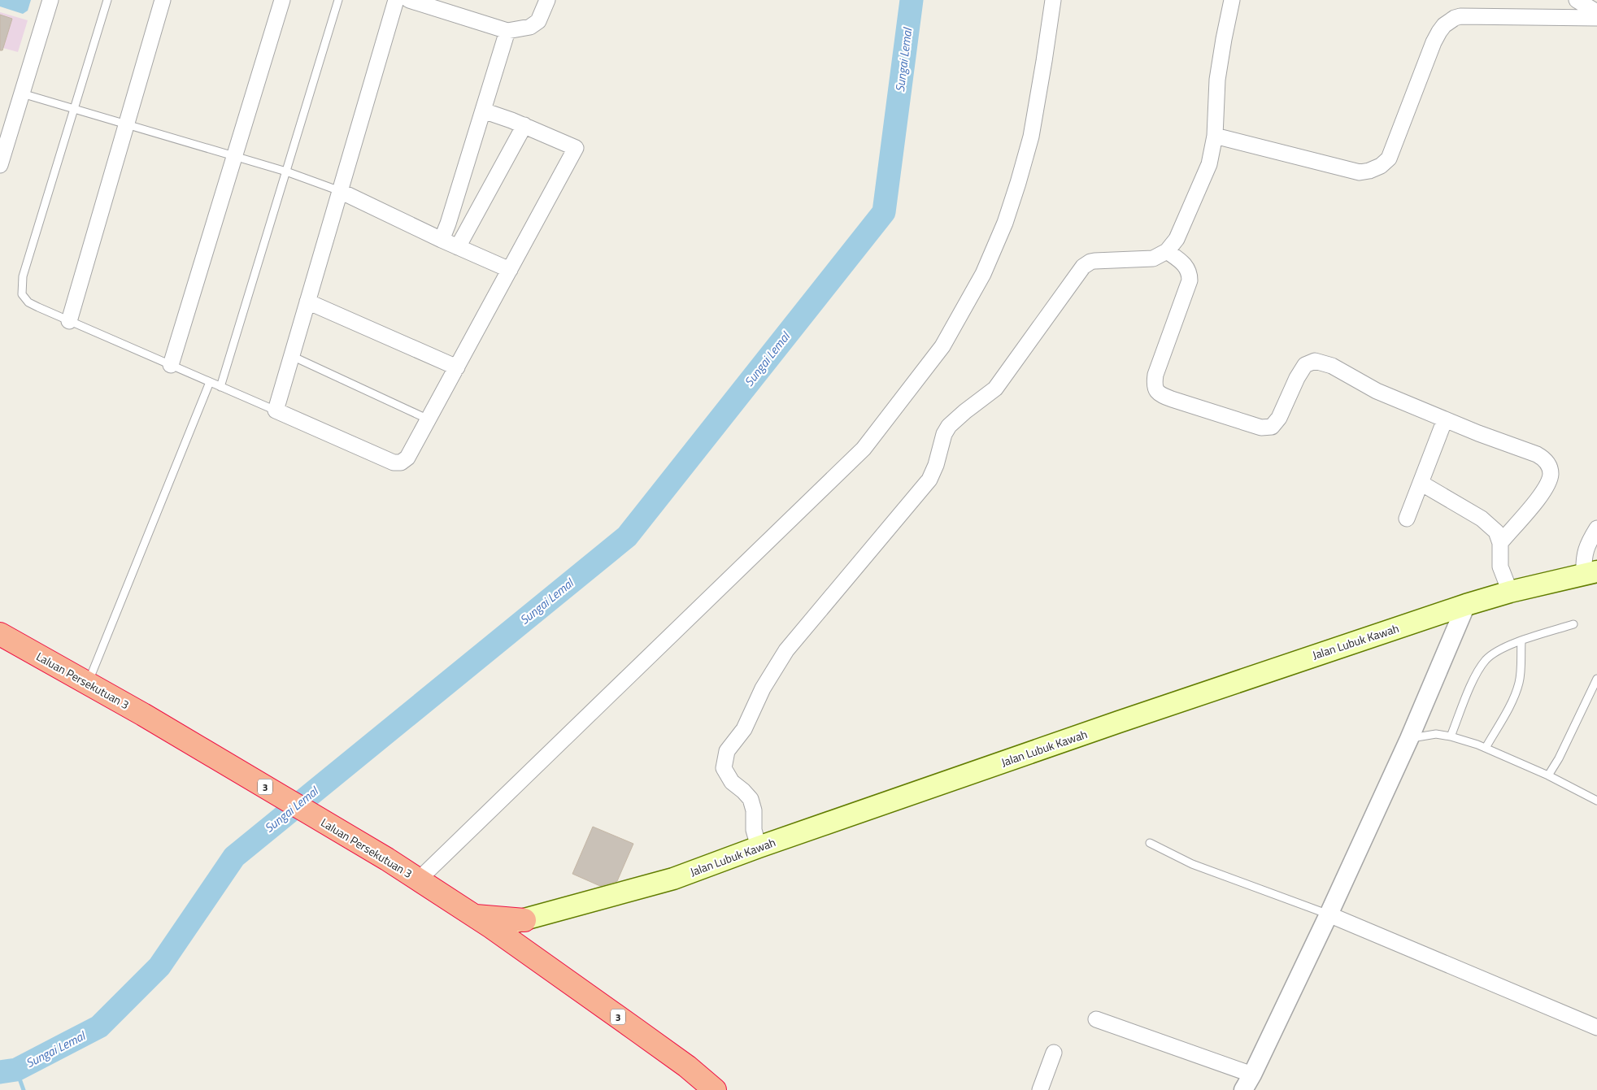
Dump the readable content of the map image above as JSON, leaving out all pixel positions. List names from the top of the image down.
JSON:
{
  "streets": {
    "highway": ["Laluan Persekutuan 3", "3"],
    "main road": ["Jalan Lubuk Kawah"]
  },
  "water": ["Sungai Lemal"]
}
